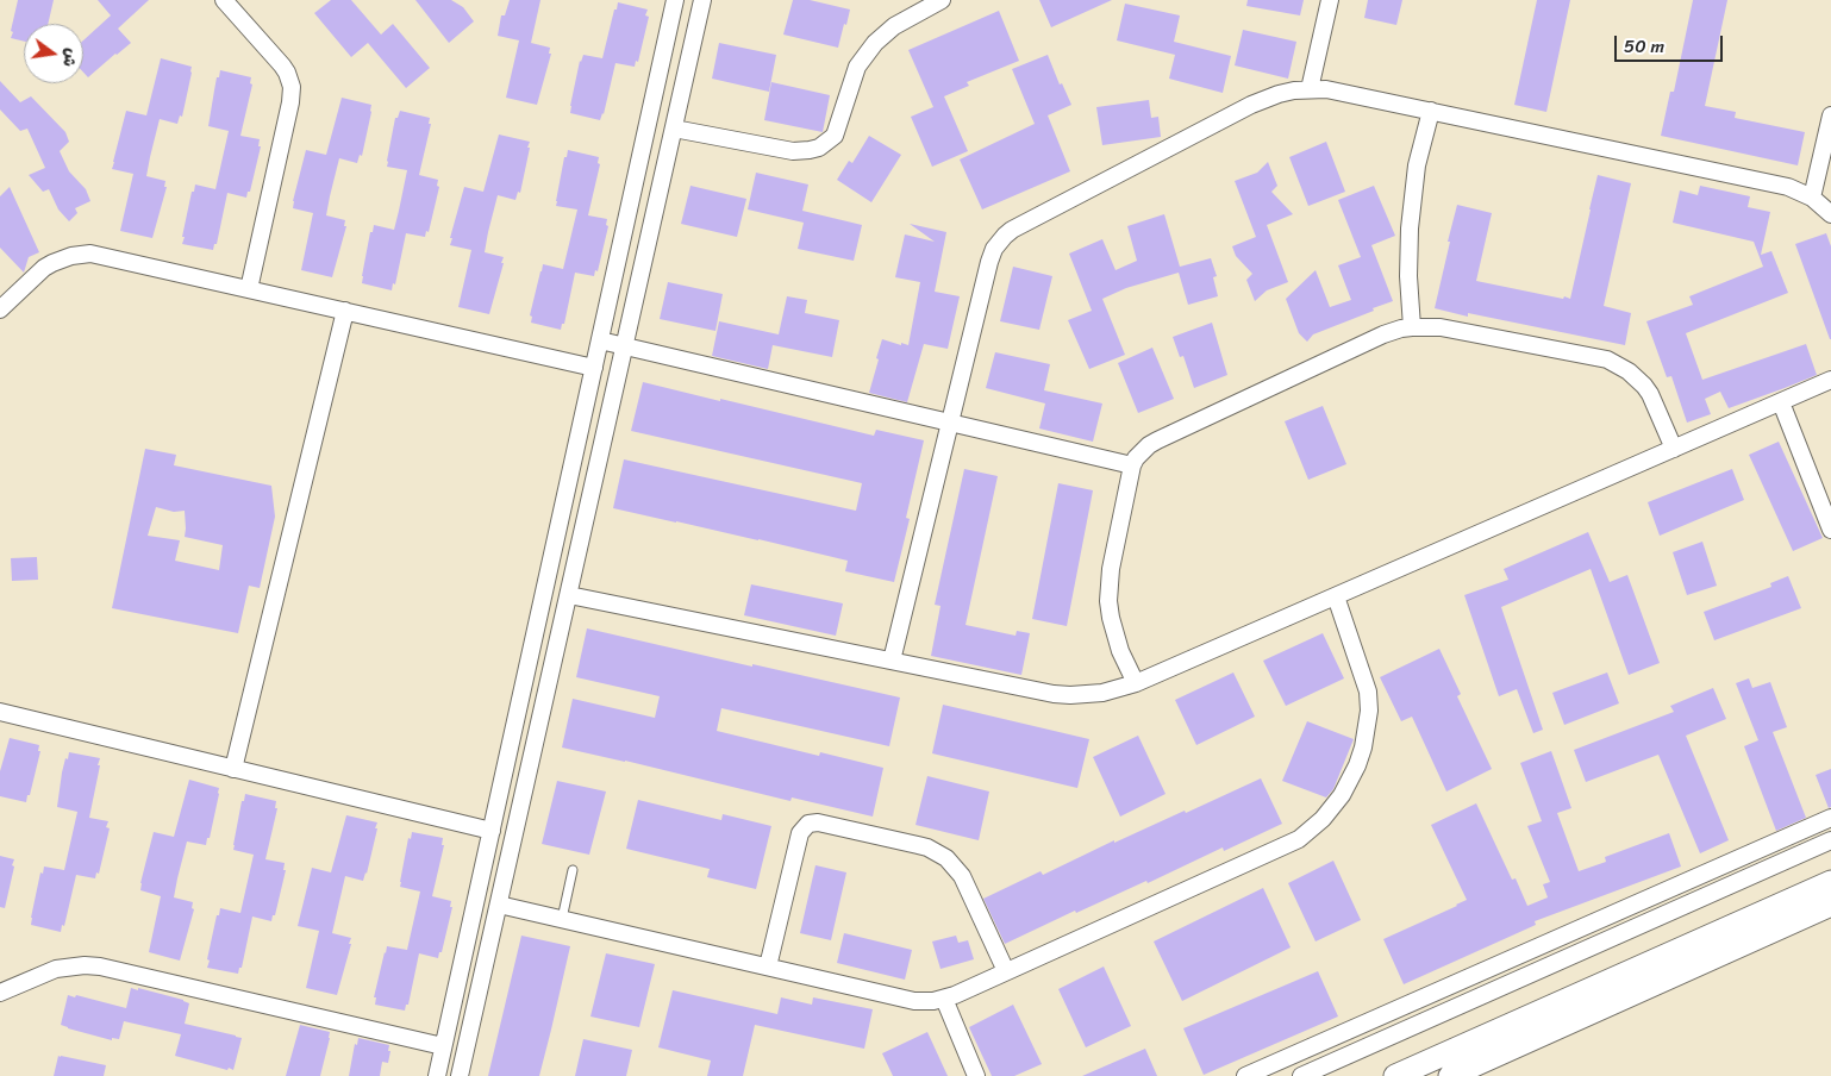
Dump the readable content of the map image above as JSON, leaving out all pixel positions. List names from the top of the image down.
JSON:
{
  "scale_bar": "50 m",
  "north": "right"
}
